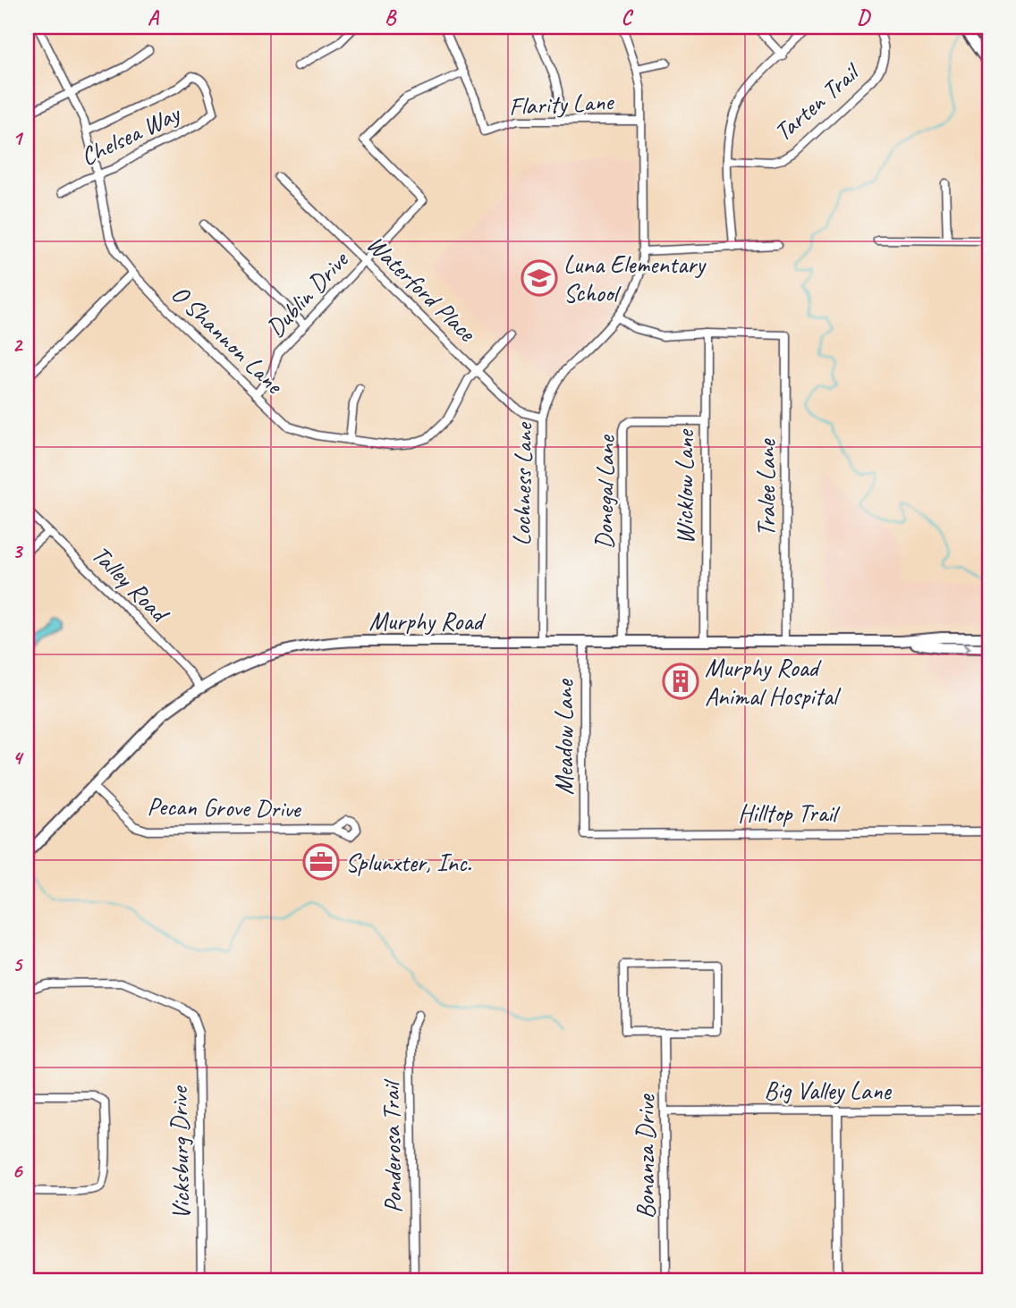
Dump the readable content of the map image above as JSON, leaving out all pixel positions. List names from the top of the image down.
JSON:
{
  "streets": {
    "main road": ["Murphy Road"],
    "street": [
      "Tarten Trail",
      "Flarity Lane",
      "Chelsea Way",
      "Waterford Place",
      "Dublin Drive",
      "O Shannon Lane",
      "Lochness Lane",
      "Wicklow Lane",
      "Tralee Lane",
      "Donegal Lane",
      "Talley Road",
      "Meadow Lane",
      "Pecan Grove Drive",
      "Hilltop Trail",
      "Big Valley Lane",
      "Ponderosa Trail",
      "Vicksburg Drive",
      "Bonanza Drive"
    ]
  },
  "crossings": [
    ["Flarity Lane", "Dublin Drive"],
    ["Flarity Lane", "Lochness Lane"],
    ["Chelsea Way", "O Shannon Lane"],
    ["Waterford Place", "Dublin Drive"],
    ["Waterford Place", "O Shannon Lane"],
    ["Waterford Place", "Lochness Lane"],
    ["Dublin Drive", "O Shannon Lane"],
    ["Lochness Lane", "Murphy Road"],
    ["Wicklow Lane", "Tralee Lane"],
    ["Wicklow Lane", "Donegal Lane"],
    ["Wicklow Lane", "Murphy Road"],
    ["Tralee Lane", "Murphy Road"],
    ["Donegal Lane", "Murphy Road"],
    ["Talley Road", "Murphy Road"],
    ["Murphy Road", "Meadow Lane"],
    ["Murphy Road", "Pecan Grove Drive"],
    ["Meadow Lane", "Hilltop Trail"],
    ["Big Valley Lane", "Bonanza Drive"]
  ],
  "places": {
    "school or university": ["Luna Elementary School"],
    "building": ["Murphy Road Animal Hospital"],
    "office": ["Splunxter, Inc."]
  },
  "grid": {
    "columns": [
      "A",
      "B",
      "C",
      "D"
    ],
    "rows": [
      "1",
      "2",
      "3",
      "4",
      "5",
      "6"
    ]
  }
}
